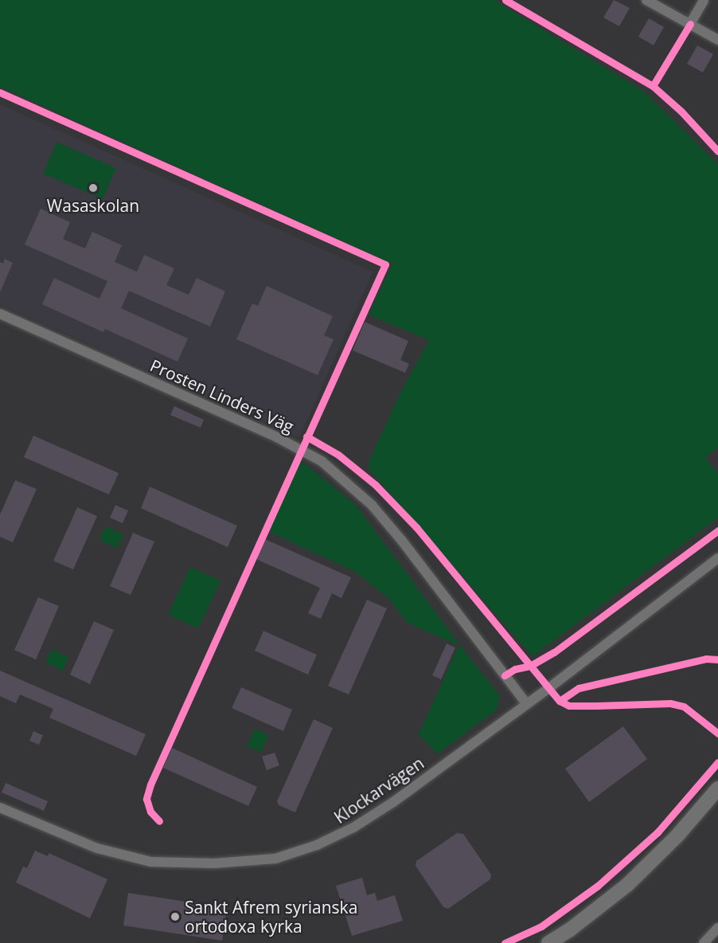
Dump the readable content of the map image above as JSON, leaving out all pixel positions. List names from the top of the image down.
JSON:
{
  "streets": {
    "street": ["Prosten Linders Väg", "Klockarvägen"]
  },
  "crossings": [
    ["Prosten Linders Väg", "Klockarvägen"]
  ],
  "places": ["Wasaskolan", "Sankt Afrem syrianska ortodoxa kyrka"]
}
